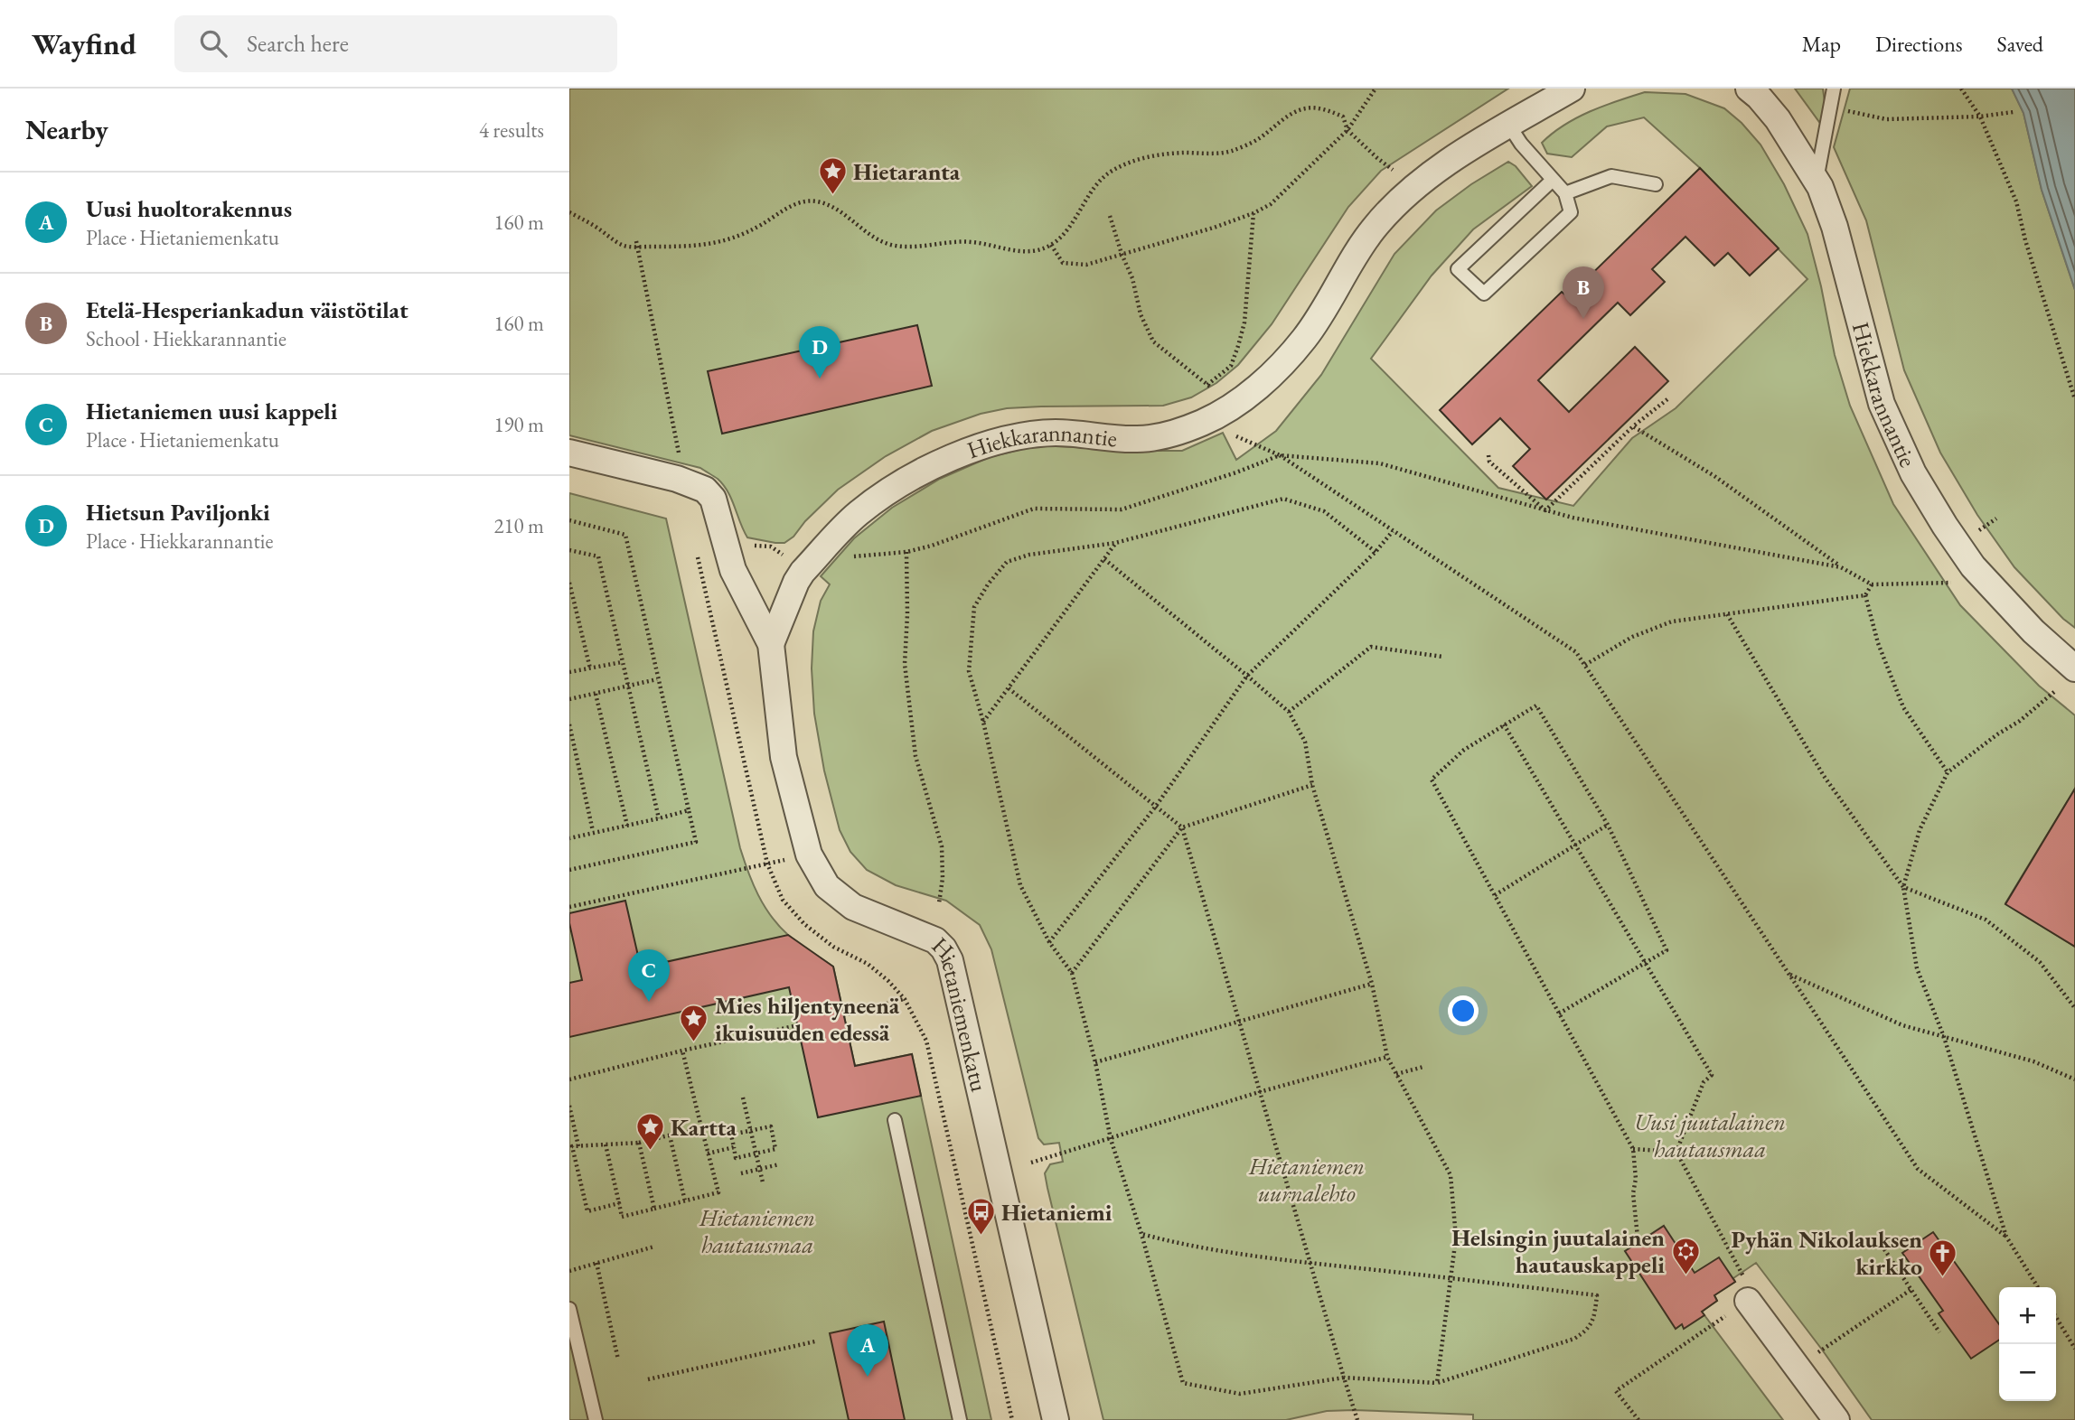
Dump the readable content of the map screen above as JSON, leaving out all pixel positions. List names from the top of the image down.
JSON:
{
  "streets": {
    "street": ["Hiekkarannantie", "Hietaniemenkatu"]
  },
  "crossings": [
    ["Hiekkarannantie", "Hietaniemenkatu"]
  ],
  "parks": ["Uusi juutalainen hautausmaa", "Hietaniemen uurnalehto", "Hietaniemen hautausmaa"],
  "places": {
    "place": ["Hietaranta", "Mies hiljentyneenä ikuisuuden edessä", "Kartta"],
    "bus stop": ["Hietaniemi"],
    "synagogue": ["Helsingin juutalainen hautauskappeli"],
    "church": ["Pyhän Nikolauksen kirkko"]
  },
  "page": {
    "header": "Wayfind",
    "search": "Search here",
    "nav": ["Map", "Directions", "Saved"],
    "heading": ["Nearby", "4 results"],
    "list": [
      {
        "mark": "A",
        "name": "Uusi huoltorakennus",
        "note": "Place · Hietaniemenkatu",
        "value": "160 m"
      },
      {
        "mark": "B",
        "name": "Etelä-Hesperiankadun väistötilat",
        "note": "School · Hiekkarannantie",
        "value": "160 m"
      },
      {
        "mark": "C",
        "name": "Hietaniemen uusi kappeli",
        "note": "Place · Hietaniemenkatu",
        "value": "190 m"
      },
      {
        "mark": "D",
        "name": "Hietsun Paviljonki",
        "note": "Place · Hiekkarannantie",
        "value": "210 m"
      }
    ],
    "pins": [
      "B",
      "D",
      "C",
      "A"
    ],
    "map_buttons": ["+", "−"]
  }
}
